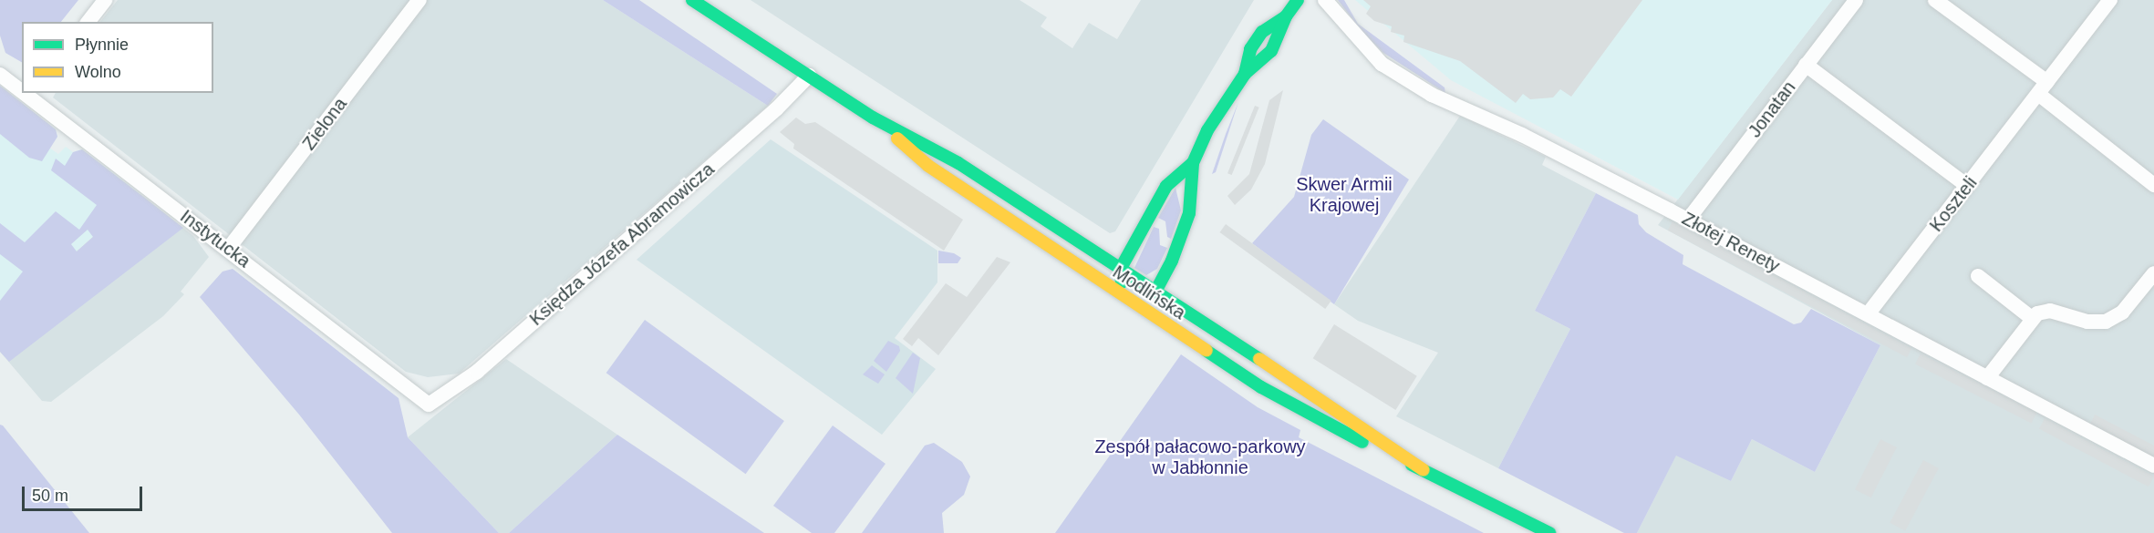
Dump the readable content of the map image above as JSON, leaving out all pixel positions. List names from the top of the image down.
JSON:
{
  "streets": {
    "main road": ["Modlińska"],
    "street": [
      "Jonatan",
      "Zielona",
      "Koszteli",
      "Instytucka",
      "Złotej Renety",
      "Księdza Józefa Abramowicza"
    ]
  },
  "crossings": [
    ["Jonatan", "Złotej Renety"],
    ["Zielona", "Instytucka"],
    ["Koszteli", "Złotej Renety"],
    ["Instytucka", "Księdza Józefa Abramowicza"],
    ["Księdza Józefa Abramowicza", "Modlińska"]
  ],
  "parks": ["Skwer Armii Krajowej", "Zespół pałacowo-parkowy w Jabłonnie"],
  "legend": ["Płynnie", "Wolno"],
  "scale_bar": "50 m"
}
